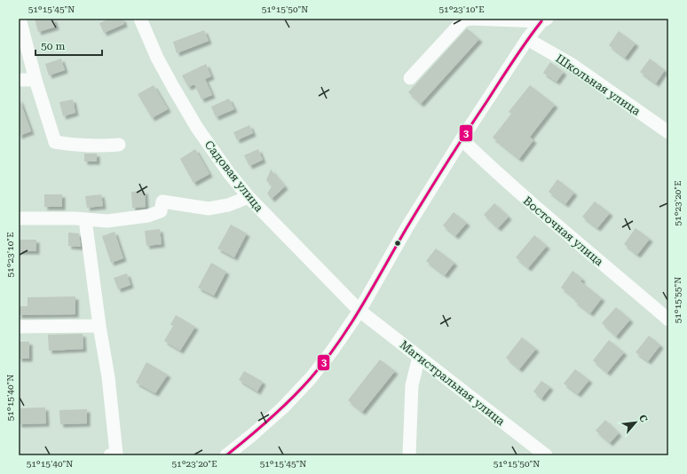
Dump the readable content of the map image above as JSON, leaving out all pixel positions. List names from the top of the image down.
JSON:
{
  "streets": {
    "street": [
      "Школьная улица",
      "Садовая улица",
      "Восточная улица",
      "Магистральная улица"
    ]
  },
  "crossings": [
    ["Садовая улица", "Магистральная улица"]
  ],
  "lines": ["transit line 3"],
  "scale_bar": "50 m",
  "north": "top right",
  "coordinates": [
    "51°15'45\"N",
    "51°15'50\"N",
    "51°23'10\"E",
    "51°23'20\"E",
    "51°15'55\"N",
    "51°15'40\"N"
  ]
}
